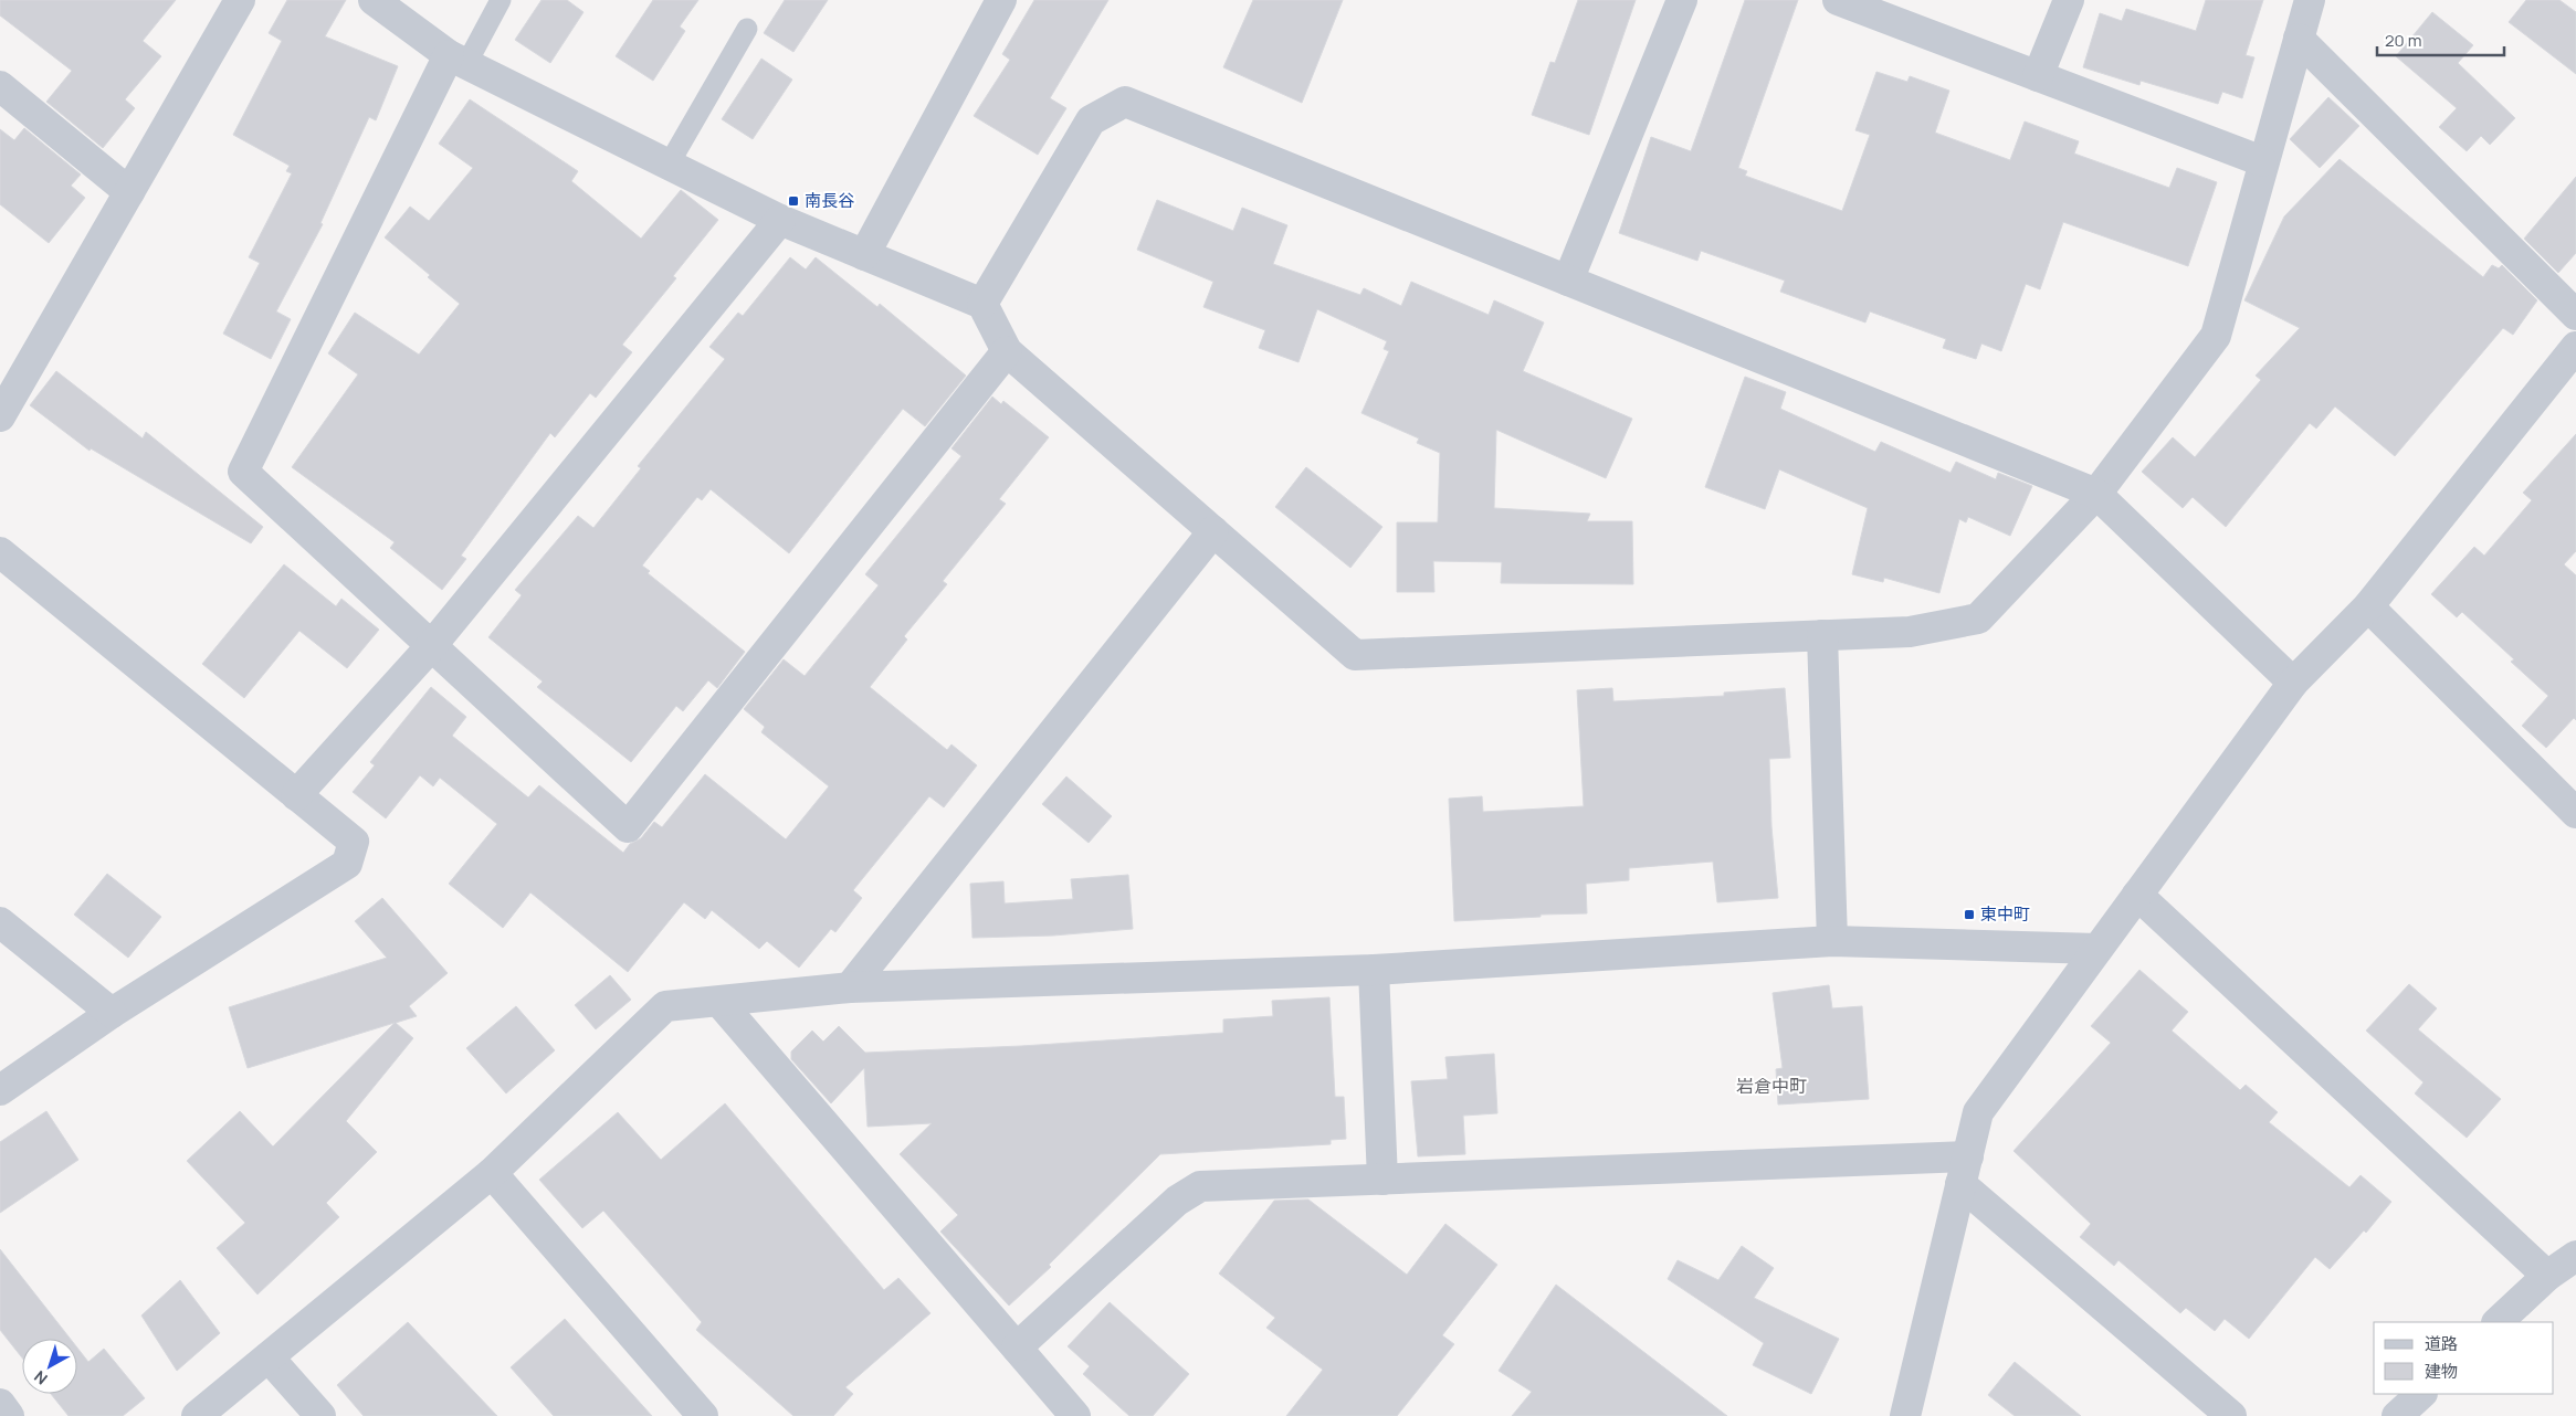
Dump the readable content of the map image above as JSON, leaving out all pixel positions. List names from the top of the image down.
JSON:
{
  "districts": ["岩倉中町"],
  "places": {
    "transit": ["南長谷", "東中町"]
  },
  "legend": ["道路", "建物"],
  "scale_bar": "20 m",
  "north": "bottom left"
}
